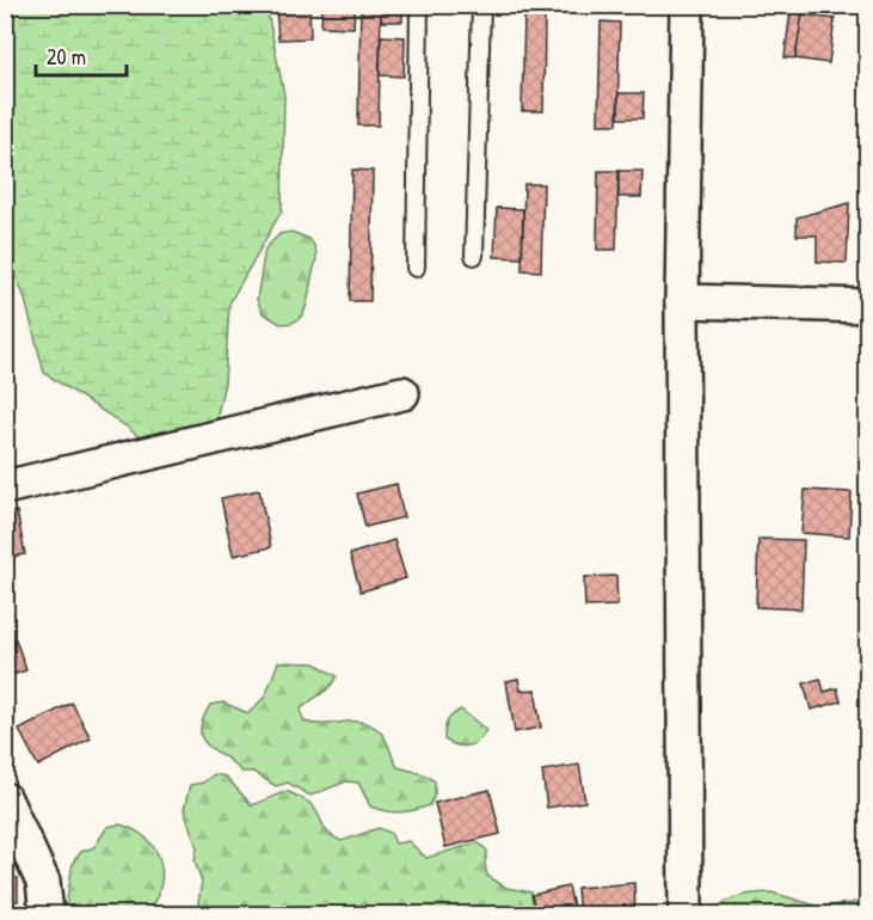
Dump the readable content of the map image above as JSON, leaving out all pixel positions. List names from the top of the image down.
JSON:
{
  "scale_bar": "20 m"
}
